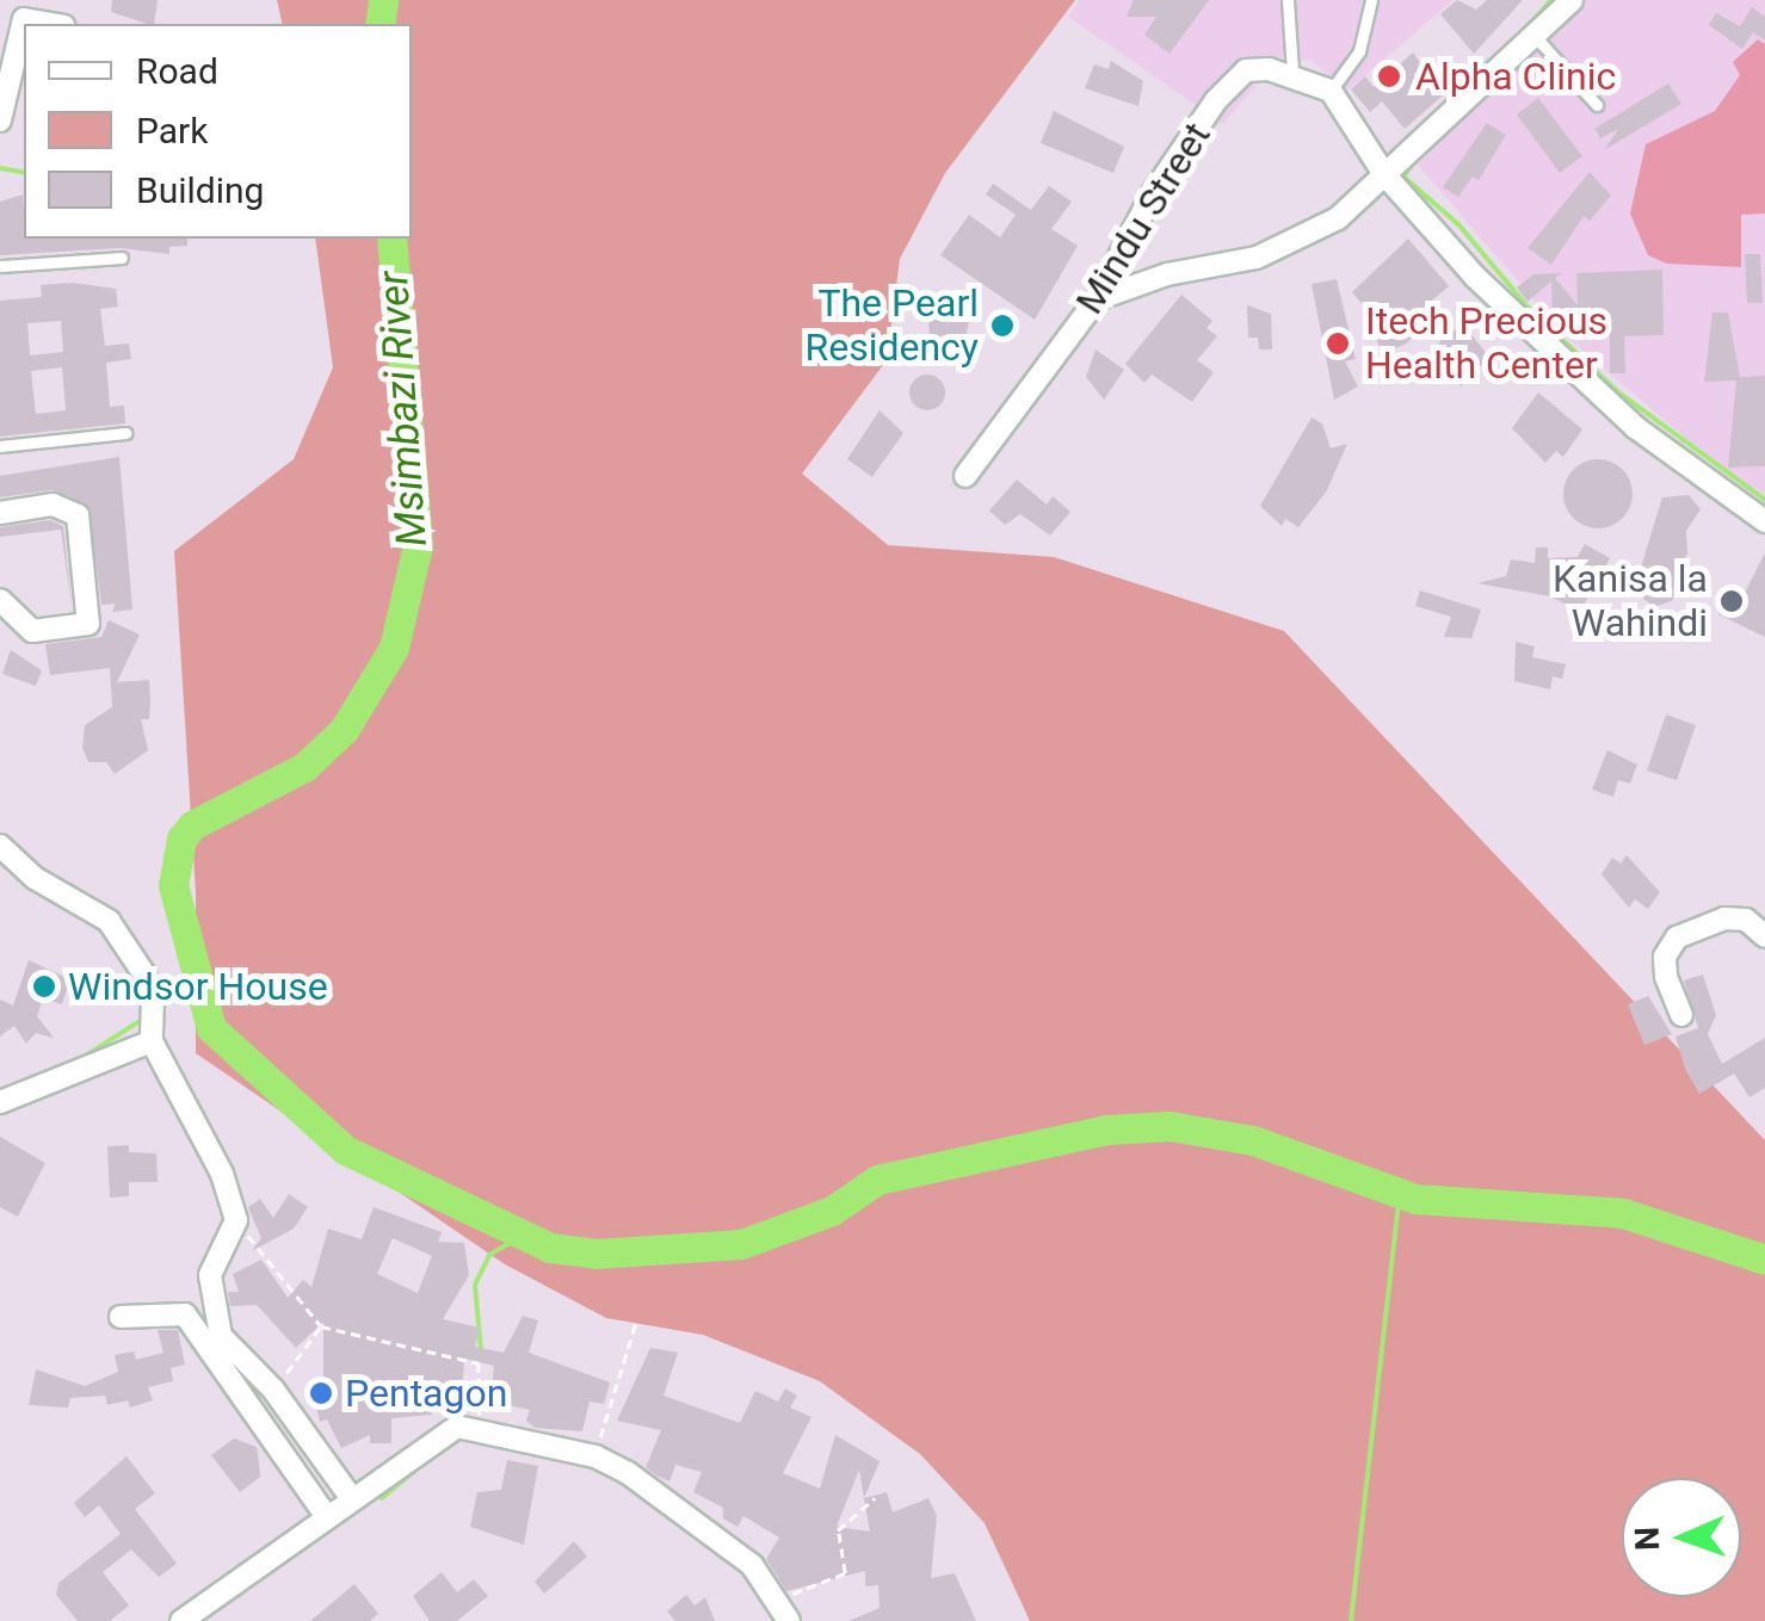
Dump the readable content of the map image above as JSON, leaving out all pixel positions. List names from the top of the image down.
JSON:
{
  "streets": {
    "street": ["Mindu Street"]
  },
  "water": ["Msimbazi River"],
  "places": [
    "Alpha Clinic",
    "The Pearl Residency",
    "Itech Precious Health Center",
    "Kanisa la Wahindi",
    "Windsor House",
    "Pentagon"
  ],
  "legend": ["Road", "Park", "Building"],
  "north": "left"
}
